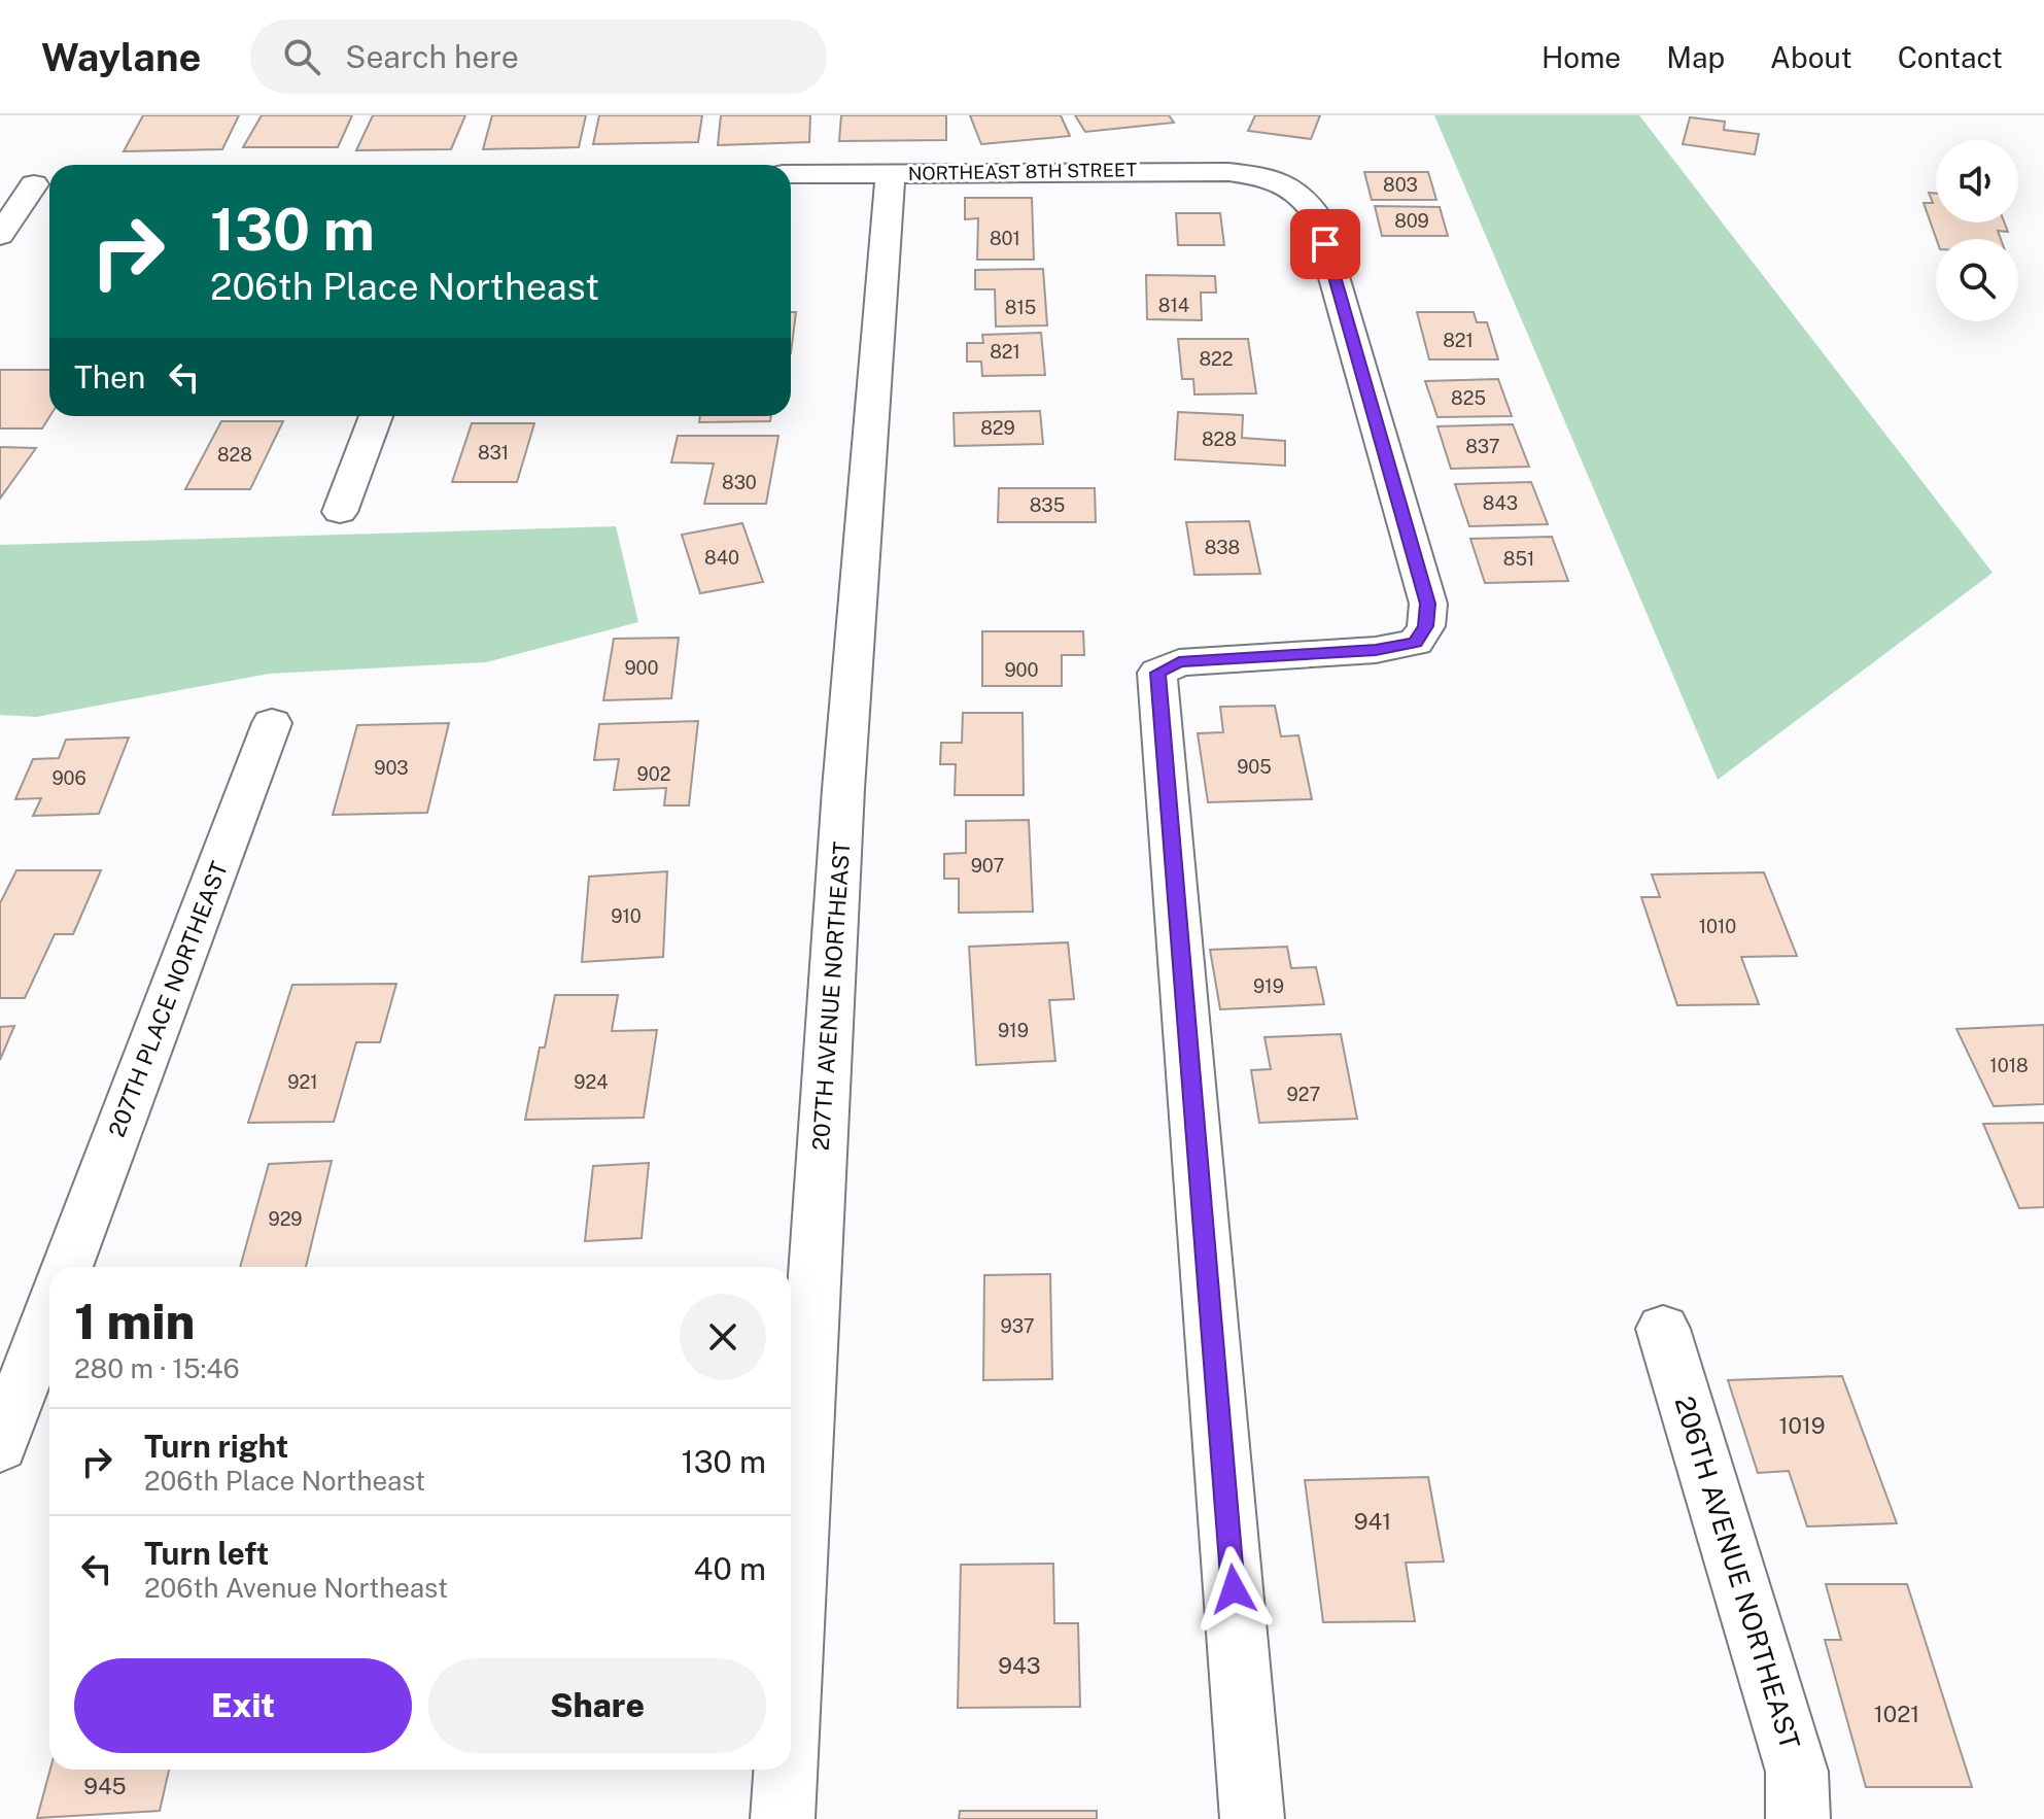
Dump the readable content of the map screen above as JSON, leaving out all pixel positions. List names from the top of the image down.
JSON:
{
  "streets": {
    "street": [
      "NORTHEAST 8TH STREET",
      "207TH AVENUE NORTHEAST",
      "207TH PLACE NORTHEAST",
      "206TH AVENUE NORTHEAST"
    ]
  },
  "crossings": [
    ["NORTHEAST 8TH STREET", "207TH AVENUE NORTHEAST"]
  ],
  "house_numbers": [
    "803",
    "809",
    "801",
    "814",
    "815",
    "821",
    "821",
    "822",
    "825",
    "829",
    "828",
    "837",
    "831",
    "828",
    "830",
    "843",
    "835",
    "838",
    "840",
    "851",
    "900",
    "900",
    "905",
    "903",
    "902",
    "906",
    "907",
    "910",
    "1010",
    "919",
    "919",
    "1018",
    "921",
    "924",
    "927",
    "929",
    "937",
    "1019",
    "941",
    "943",
    "1021",
    "945"
  ],
  "page": {
    "header": "Waylane",
    "search": "Search here",
    "nav": [
      "Home",
      "Map",
      "About",
      "Contact"
    ],
    "turn": ["130 m", "206th Place Northeast"],
    "then": "Then",
    "heading": ["1 min", "280 m · 15:46"],
    "list": [
      {
        "name": "Turn right",
        "note": "206th Place Northeast",
        "value": "130 m"
      },
      {
        "name": "Turn left",
        "note": "206th Avenue Northeast",
        "value": "40 m"
      }
    ],
    "buttons": ["Exit", "Share"]
  }
}
